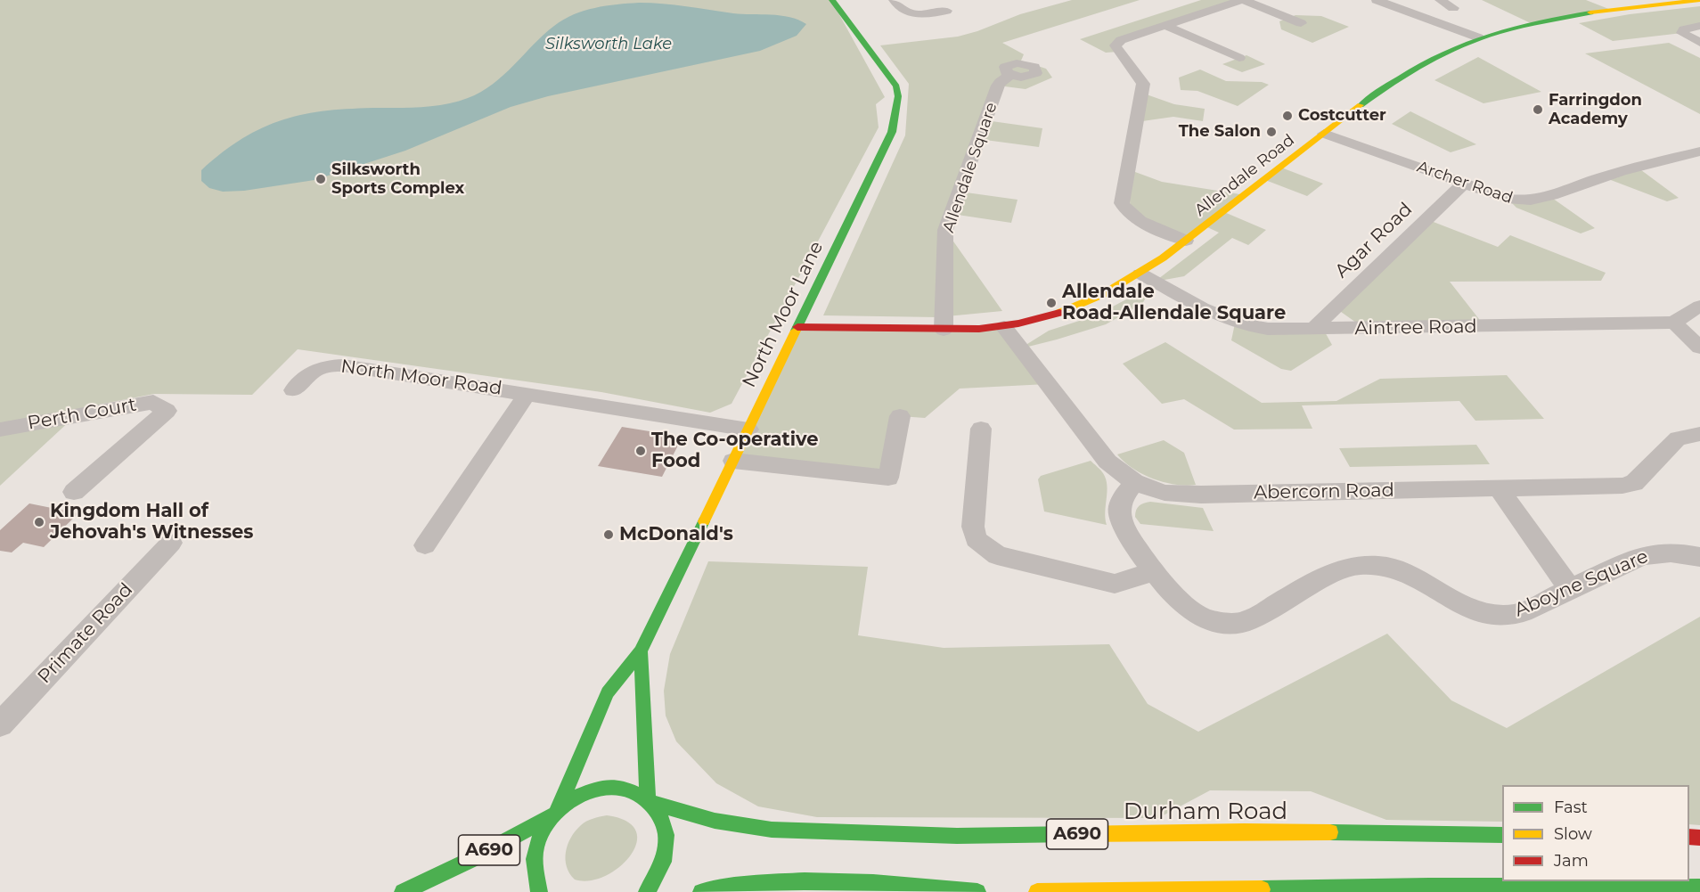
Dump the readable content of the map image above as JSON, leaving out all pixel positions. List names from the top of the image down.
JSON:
{
  "streets": {
    "main road": [
      "Allendale Road",
      "North Moor Lane",
      "Durham Road",
      "A690"
    ],
    "street": [
      "Allendale Square",
      "Archer Road",
      "Agar Road",
      "Aintree Road",
      "North Moor Road",
      "Perth Court",
      "Abercorn Road",
      "Aboyne Square",
      "Primate Road"
    ]
  },
  "crossings": [
    ["Allendale Square", "Allendale Road"],
    ["Allendale Road", "Archer Road"],
    ["Allendale Road", "North Moor Lane"],
    ["Allendale Road", "Aintree Road"],
    ["Allendale Road", "Abercorn Road"],
    ["Archer Road", "Agar Road"],
    ["Agar Road", "Aintree Road"],
    ["North Moor Lane", "North Moor Road"],
    ["North Moor Lane", "Durham Road"],
    ["Abercorn Road", "Aboyne Square"]
  ],
  "water": ["Silksworth Lake"],
  "places": [
    "Farringdon Academy",
    "Costcutter",
    "The Salon",
    "Silksworth Sports Complex",
    "Allendale Road-Allendale Square",
    "The Co-operative Food",
    "Kingdom Hall of Jehovah's Witnesses",
    "McDonald's"
  ],
  "legend": ["Fast", "Slow", "Jam"]
}
